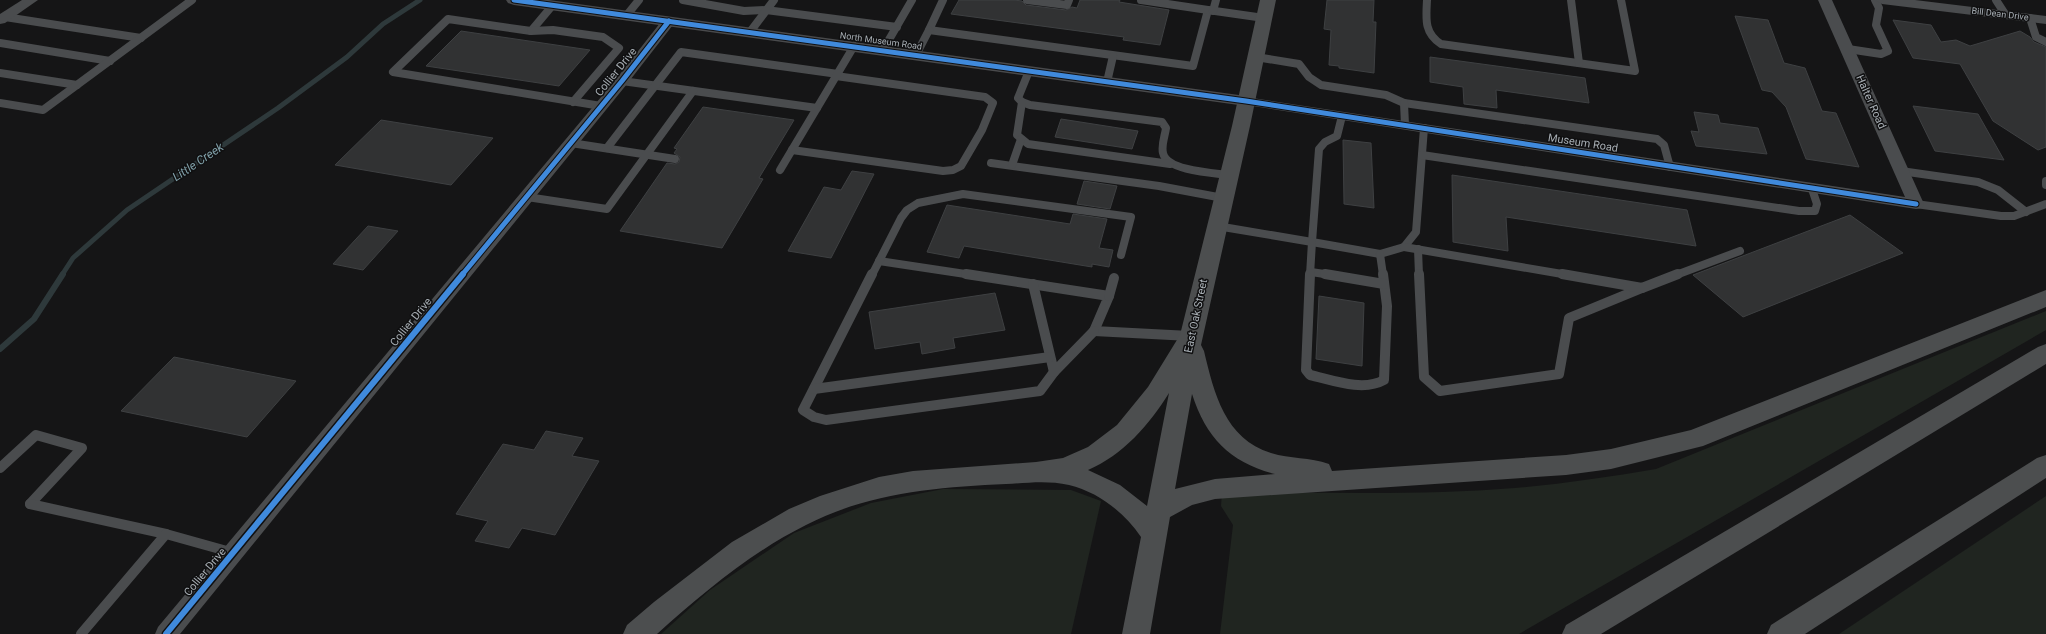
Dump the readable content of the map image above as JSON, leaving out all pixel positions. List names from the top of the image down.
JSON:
{
  "streets": {
    "highway": ["East Oak Street"],
    "street": [
      "Bill Dean Drive",
      "North Museum Road",
      "Collier Drive",
      "Halter Road",
      "Museum Road"
    ]
  },
  "crossings": [
    ["North Museum Road", "Collier Drive"],
    ["North Museum Road", "Museum Road"],
    ["North Museum Road", "East Oak Street"],
    ["Halter Road", "Museum Road"],
    ["Museum Road", "East Oak Street"]
  ],
  "water": ["Little Creek"]
}
